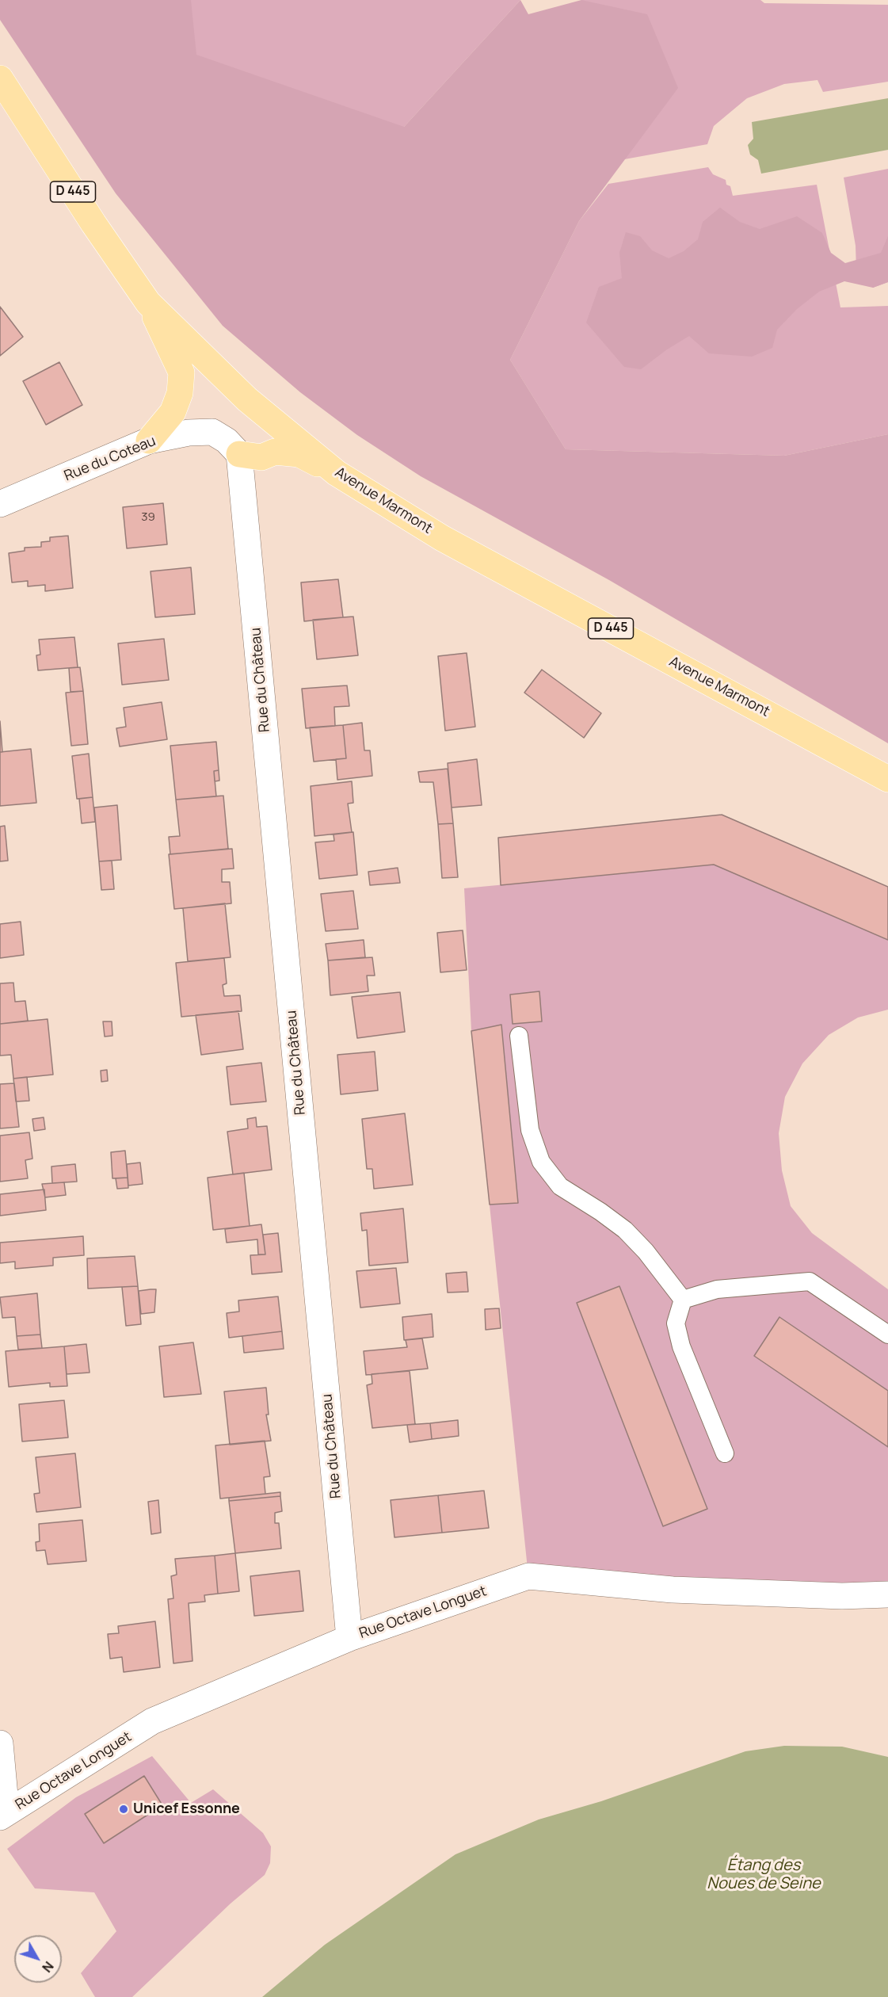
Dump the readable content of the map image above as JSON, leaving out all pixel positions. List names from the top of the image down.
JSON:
{
  "streets": {
    "main road": ["D 445", "Avenue Marmont"],
    "street": ["Rue du Coteau", "Rue du Château", "Rue Octave Longuet"]
  },
  "crossings": [
    ["Rue du Coteau", "Rue du Château"],
    ["Rue du Château", "Rue Octave Longuet"]
  ],
  "water": ["Étang des Noues de Seine"],
  "places": ["Unicef Essonne"],
  "house_numbers": ["39"],
  "north": "bottom right"
}
